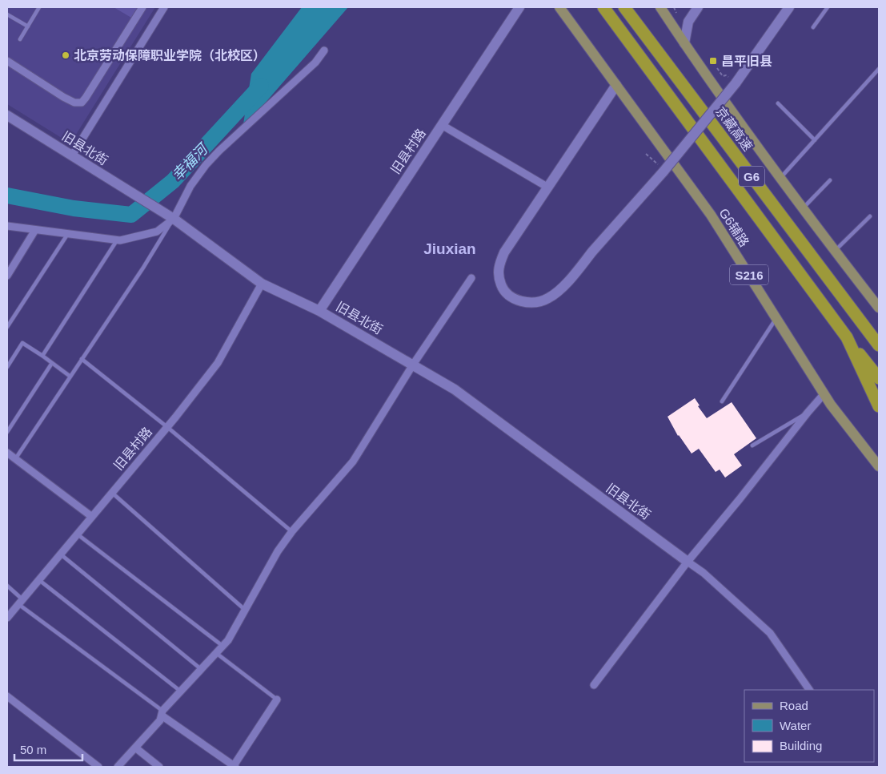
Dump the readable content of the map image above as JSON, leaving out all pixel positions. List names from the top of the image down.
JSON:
{
  "streets": {
    "highway": ["京藏高速", "G6"],
    "main road": ["G6辅路", "S216"],
    "street": ["旧县北街", "旧县村路"]
  },
  "crossings": [
    ["旧县北街", "旧县村路"]
  ],
  "districts": ["Jiuxian"],
  "water": ["幸福河"],
  "places": {
    "other": ["北京劳动保障职业学院（北校区）"],
    "transit": ["昌平旧县"]
  },
  "legend": ["Road", "Water", "Building"],
  "scale_bar": "50 m"
}
